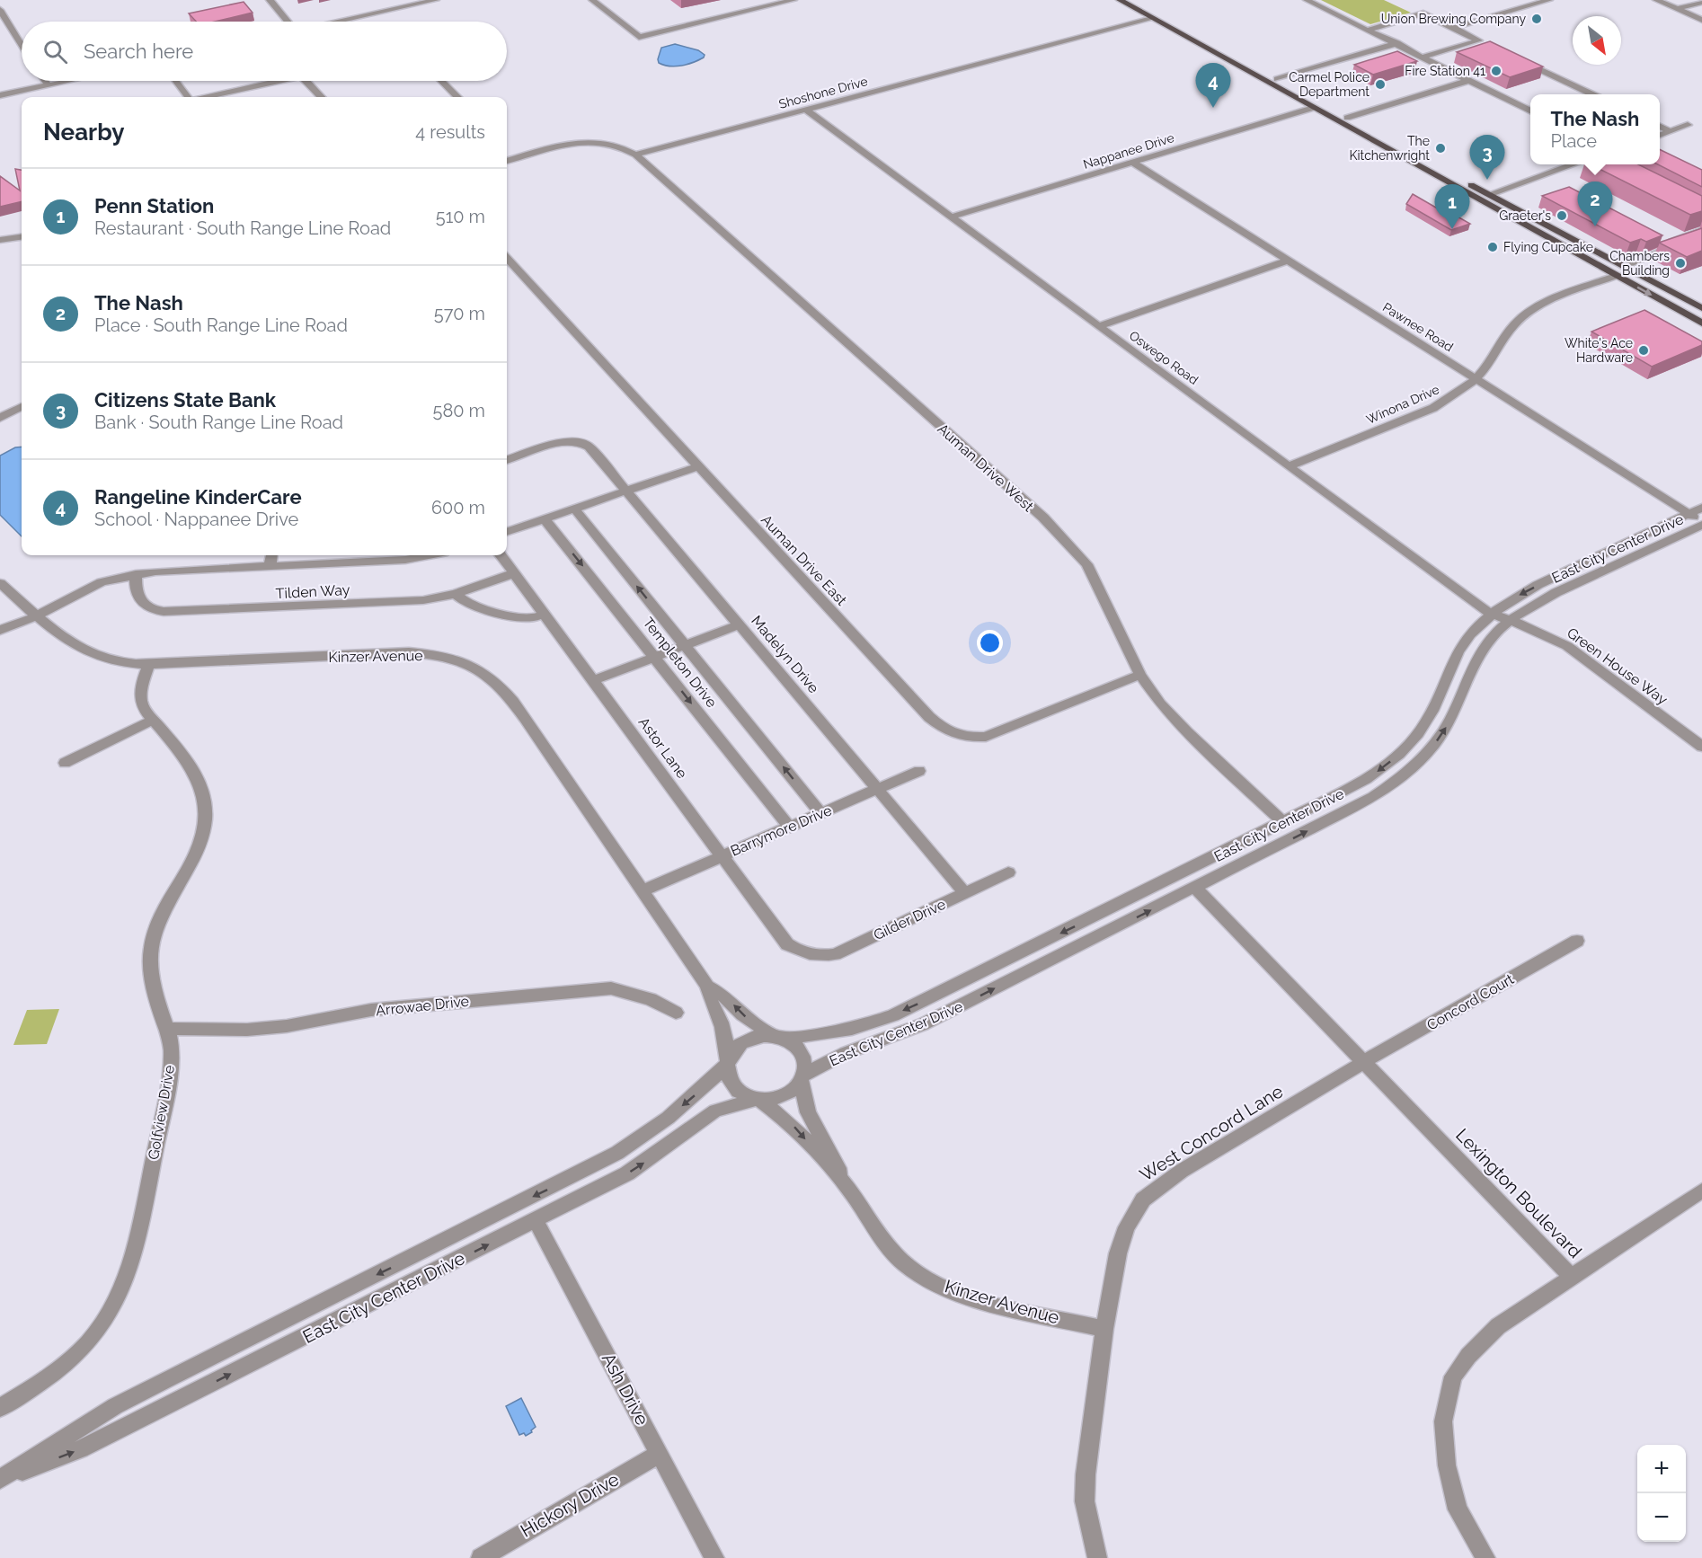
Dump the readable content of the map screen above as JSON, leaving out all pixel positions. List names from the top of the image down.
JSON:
{
  "streets": {
    "street": [
      "Shoshone Drive",
      "Nappanee Drive",
      "Pawnee Road",
      "Oswego Road",
      "Winona Drive",
      "Auman Drive West",
      "East City Center Drive",
      "Auman Drive East",
      "Tilden Way",
      "Madelyn Drive",
      "Kinzer Avenue",
      "Templeton Drive",
      "Green House Way",
      "Astor Lane",
      "Barrymore Drive",
      "Gilder Drive",
      "Concord Court",
      "Arrowae Drive",
      "Golfview Drive",
      "West Concord Lane",
      "Lexington Boulevard",
      "Ash Drive",
      "Hickory Drive"
    ]
  },
  "crossings": [
    ["Shoshone Drive", "Oswego Road"],
    ["Shoshone Drive", "Auman Drive West"],
    ["Nappanee Drive", "Pawnee Road"],
    ["Nappanee Drive", "Oswego Road"],
    ["Pawnee Road", "Winona Drive"],
    ["Pawnee Road", "East City Center Drive"],
    ["Oswego Road", "Winona Drive"],
    ["Oswego Road", "East City Center Drive"],
    ["Oswego Road", "Green House Way"],
    ["Auman Drive West", "East City Center Drive"],
    ["Auman Drive West", "Auman Drive East"],
    ["East City Center Drive", "Kinzer Avenue"],
    ["East City Center Drive", "Green House Way"],
    ["East City Center Drive", "Lexington Boulevard"],
    ["East City Center Drive", "Ash Drive"],
    ["Tilden Way", "Astor Lane"],
    ["Madelyn Drive", "Barrymore Drive"],
    ["Madelyn Drive", "Gilder Drive"],
    ["Kinzer Avenue", "Barrymore Drive"],
    ["Kinzer Avenue", "Golfview Drive"],
    ["Kinzer Avenue", "West Concord Lane"],
    ["Templeton Drive", "Barrymore Drive"],
    ["Astor Lane", "Barrymore Drive"],
    ["Astor Lane", "Gilder Drive"],
    ["Concord Court", "West Concord Lane"],
    ["Concord Court", "Lexington Boulevard"],
    ["Arrowae Drive", "Golfview Drive"],
    ["West Concord Lane", "Lexington Boulevard"],
    ["Ash Drive", "Hickory Drive"]
  ],
  "places": [
    "Union Brewing Company",
    "Fire Station 41",
    "Carmel Police Department",
    "The Kitchenwright",
    "Graeter's",
    "Flying Cupcake",
    "Chambers Building",
    "White's Ace Hardware"
  ],
  "north": "bottom right",
  "page": {
    "search": "Search here",
    "pins": [
      "4",
      "3",
      "2",
      "1"
    ],
    "popup": ["The Nash", "Place"],
    "heading": ["Nearby", "4 results"],
    "list": [
      {
        "mark": "1",
        "name": "Penn Station",
        "note": "Restaurant · South Range Line Road",
        "value": "510 m"
      },
      {
        "mark": "2",
        "name": "The Nash",
        "note": "Place · South Range Line Road",
        "value": "570 m"
      },
      {
        "mark": "3",
        "name": "Citizens State Bank",
        "note": "Bank · South Range Line Road",
        "value": "580 m"
      },
      {
        "mark": "4",
        "name": "Rangeline KinderCare",
        "note": "School · Nappanee Drive",
        "value": "600 m"
      }
    ],
    "map_buttons": ["+", "−"]
  }
}
